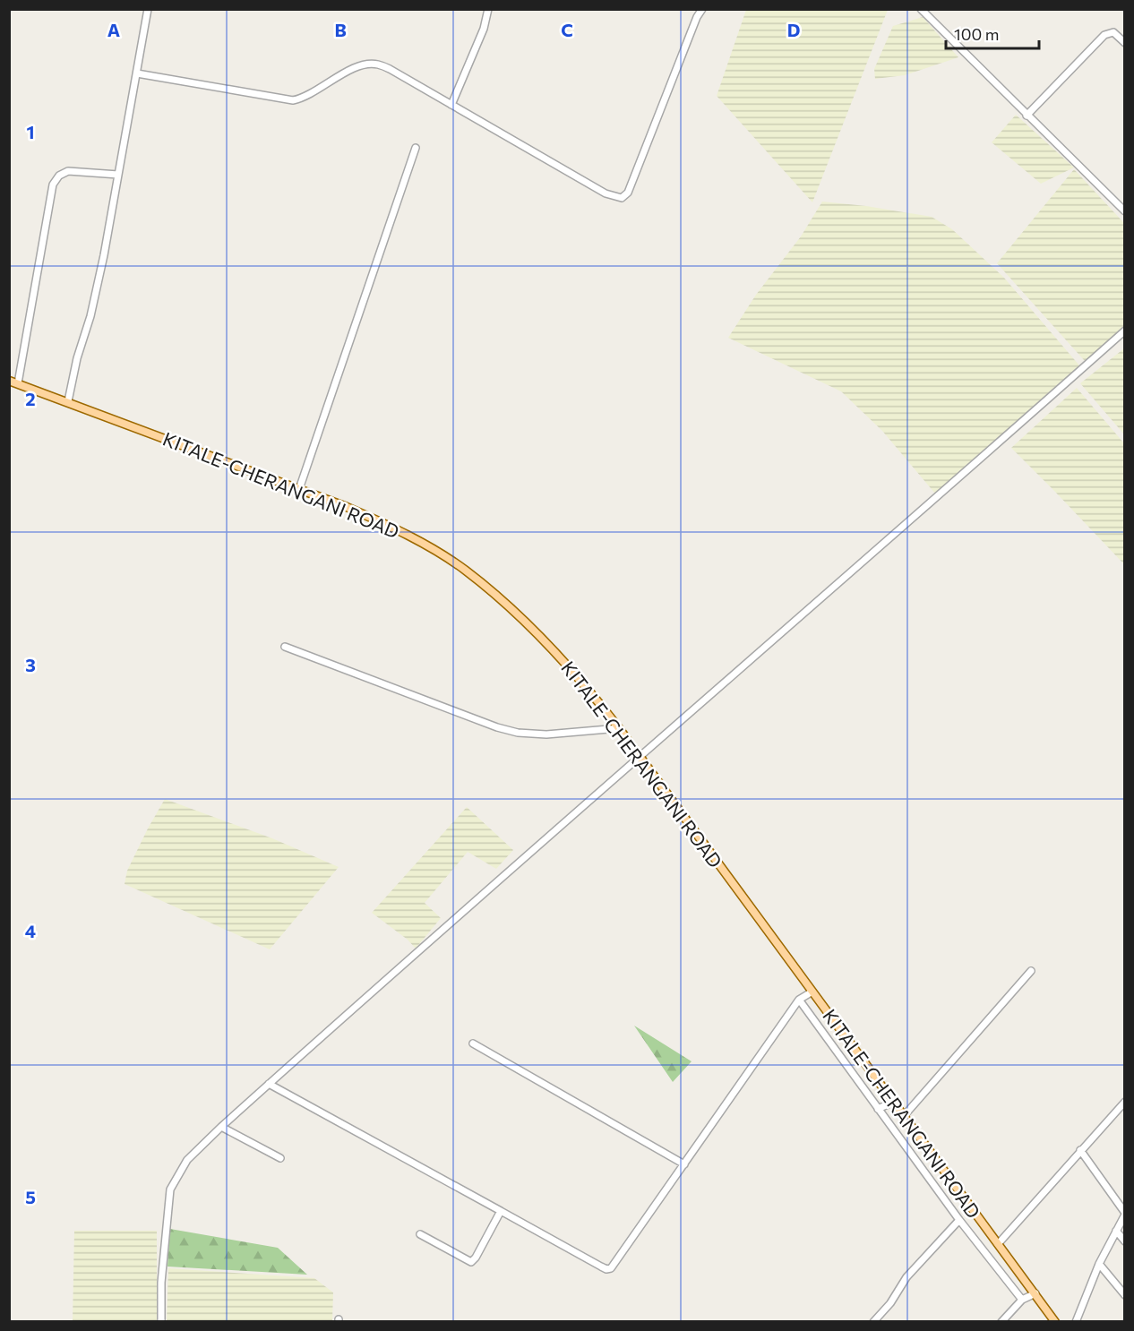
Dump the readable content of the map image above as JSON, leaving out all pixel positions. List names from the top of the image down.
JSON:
{
  "streets": {
    "main road": ["KITALE-CHERANGANI ROAD"]
  },
  "scale_bar": "100 m",
  "grid": {
    "columns": [
      "A",
      "B",
      "C",
      "D"
    ],
    "rows": [
      "1",
      "2",
      "3",
      "4",
      "5"
    ]
  }
}
